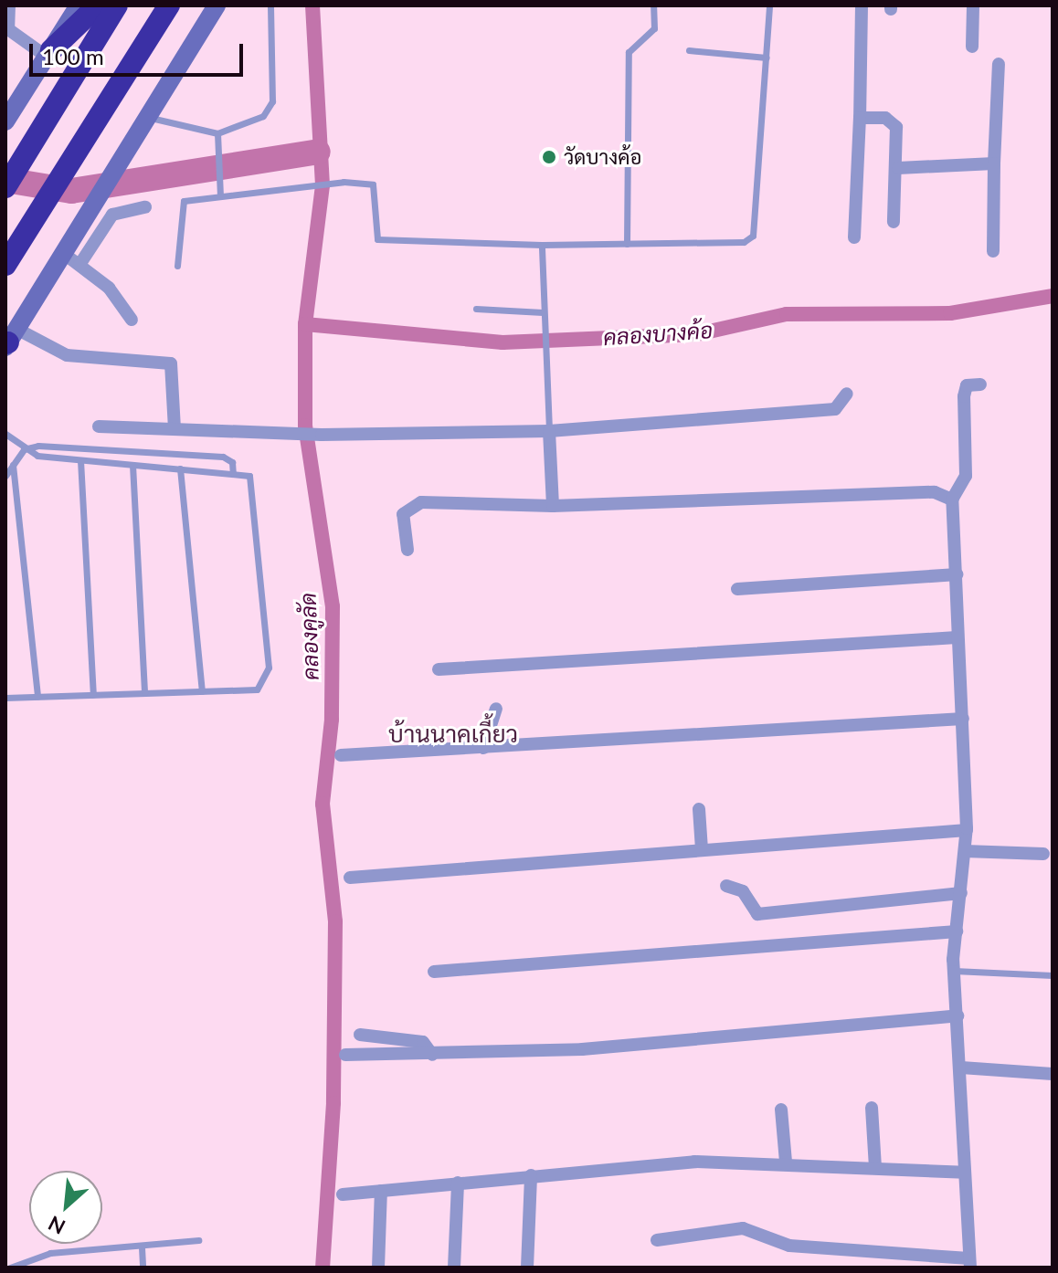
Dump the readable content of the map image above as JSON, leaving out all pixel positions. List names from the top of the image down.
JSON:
{
  "districts": ["บ้านนาคเกี้ยว"],
  "water": ["คลองบางค้อ", "คลองคูลัด"],
  "places": ["วัดบางค้อ"],
  "scale_bar": "100 m",
  "north": "bottom left"
}
